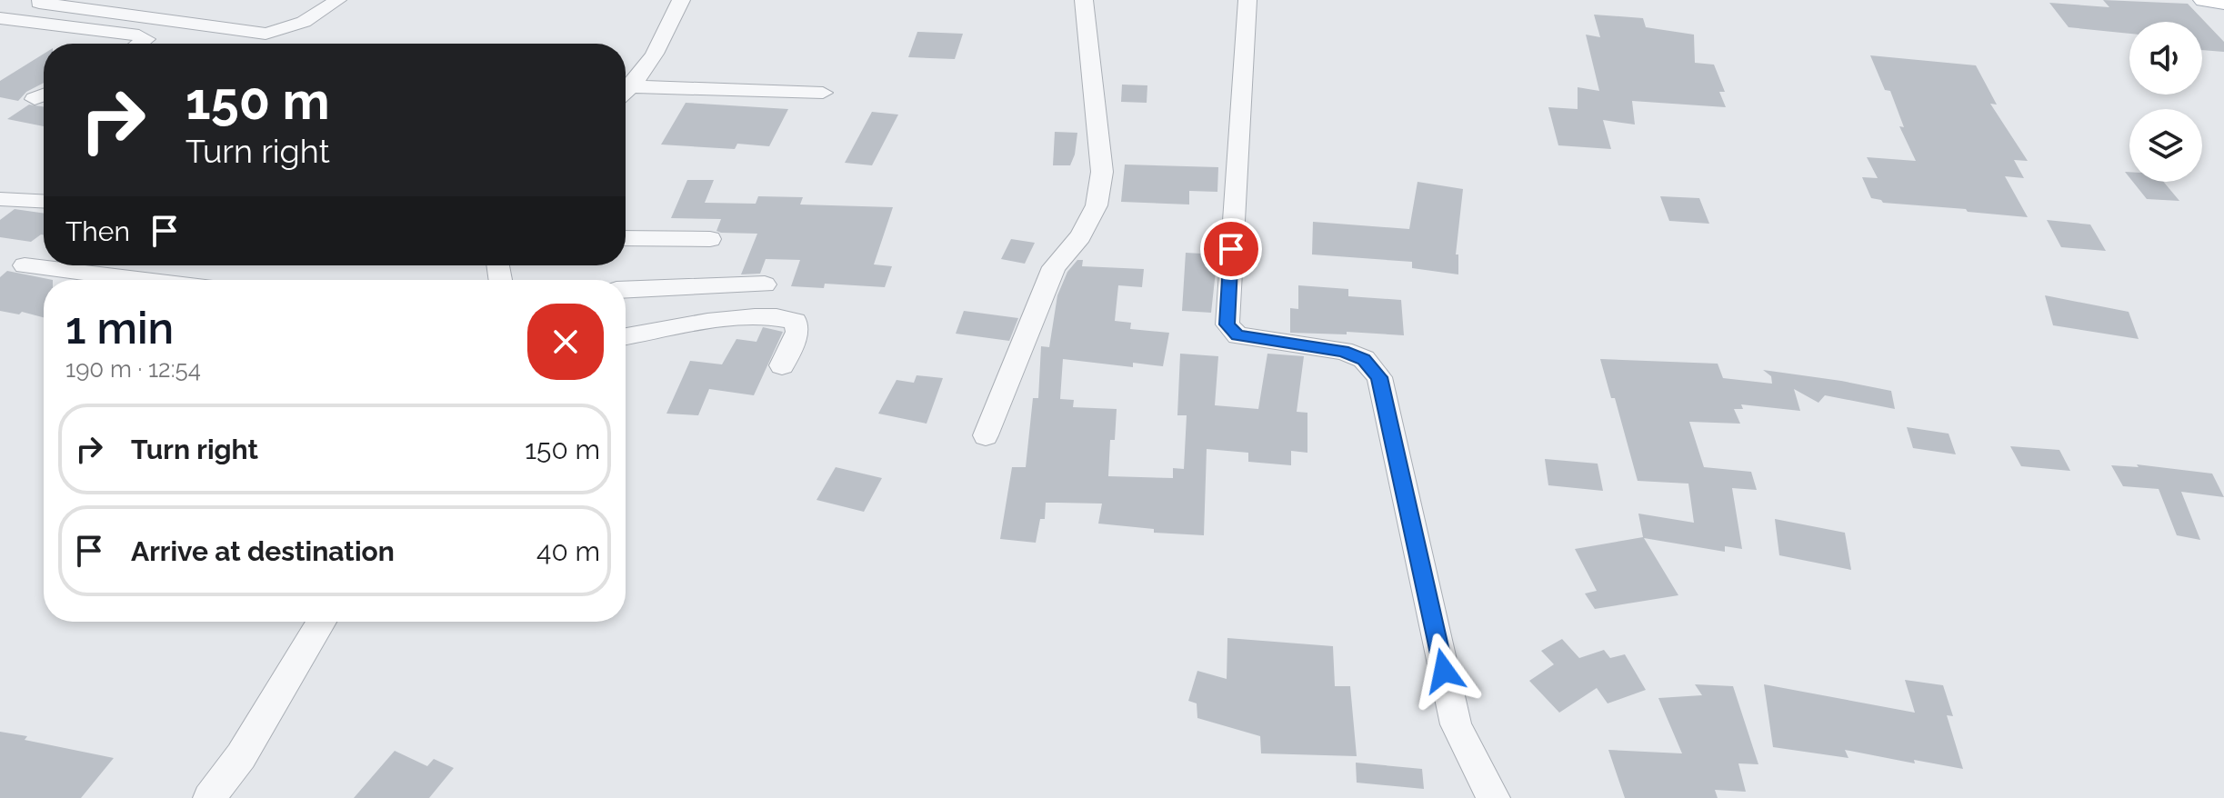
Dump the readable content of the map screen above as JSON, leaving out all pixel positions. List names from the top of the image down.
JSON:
{
  "page": {
    "turn": ["150 m", "Turn right"],
    "then": "Then",
    "heading": ["1 min", "190 m · 12:54"],
    "list": [
      {
        "name": "Turn right",
        "value": "150 m"
      },
      {
        "name": "Arrive at destination",
        "value": "40 m"
      }
    ]
  }
}
